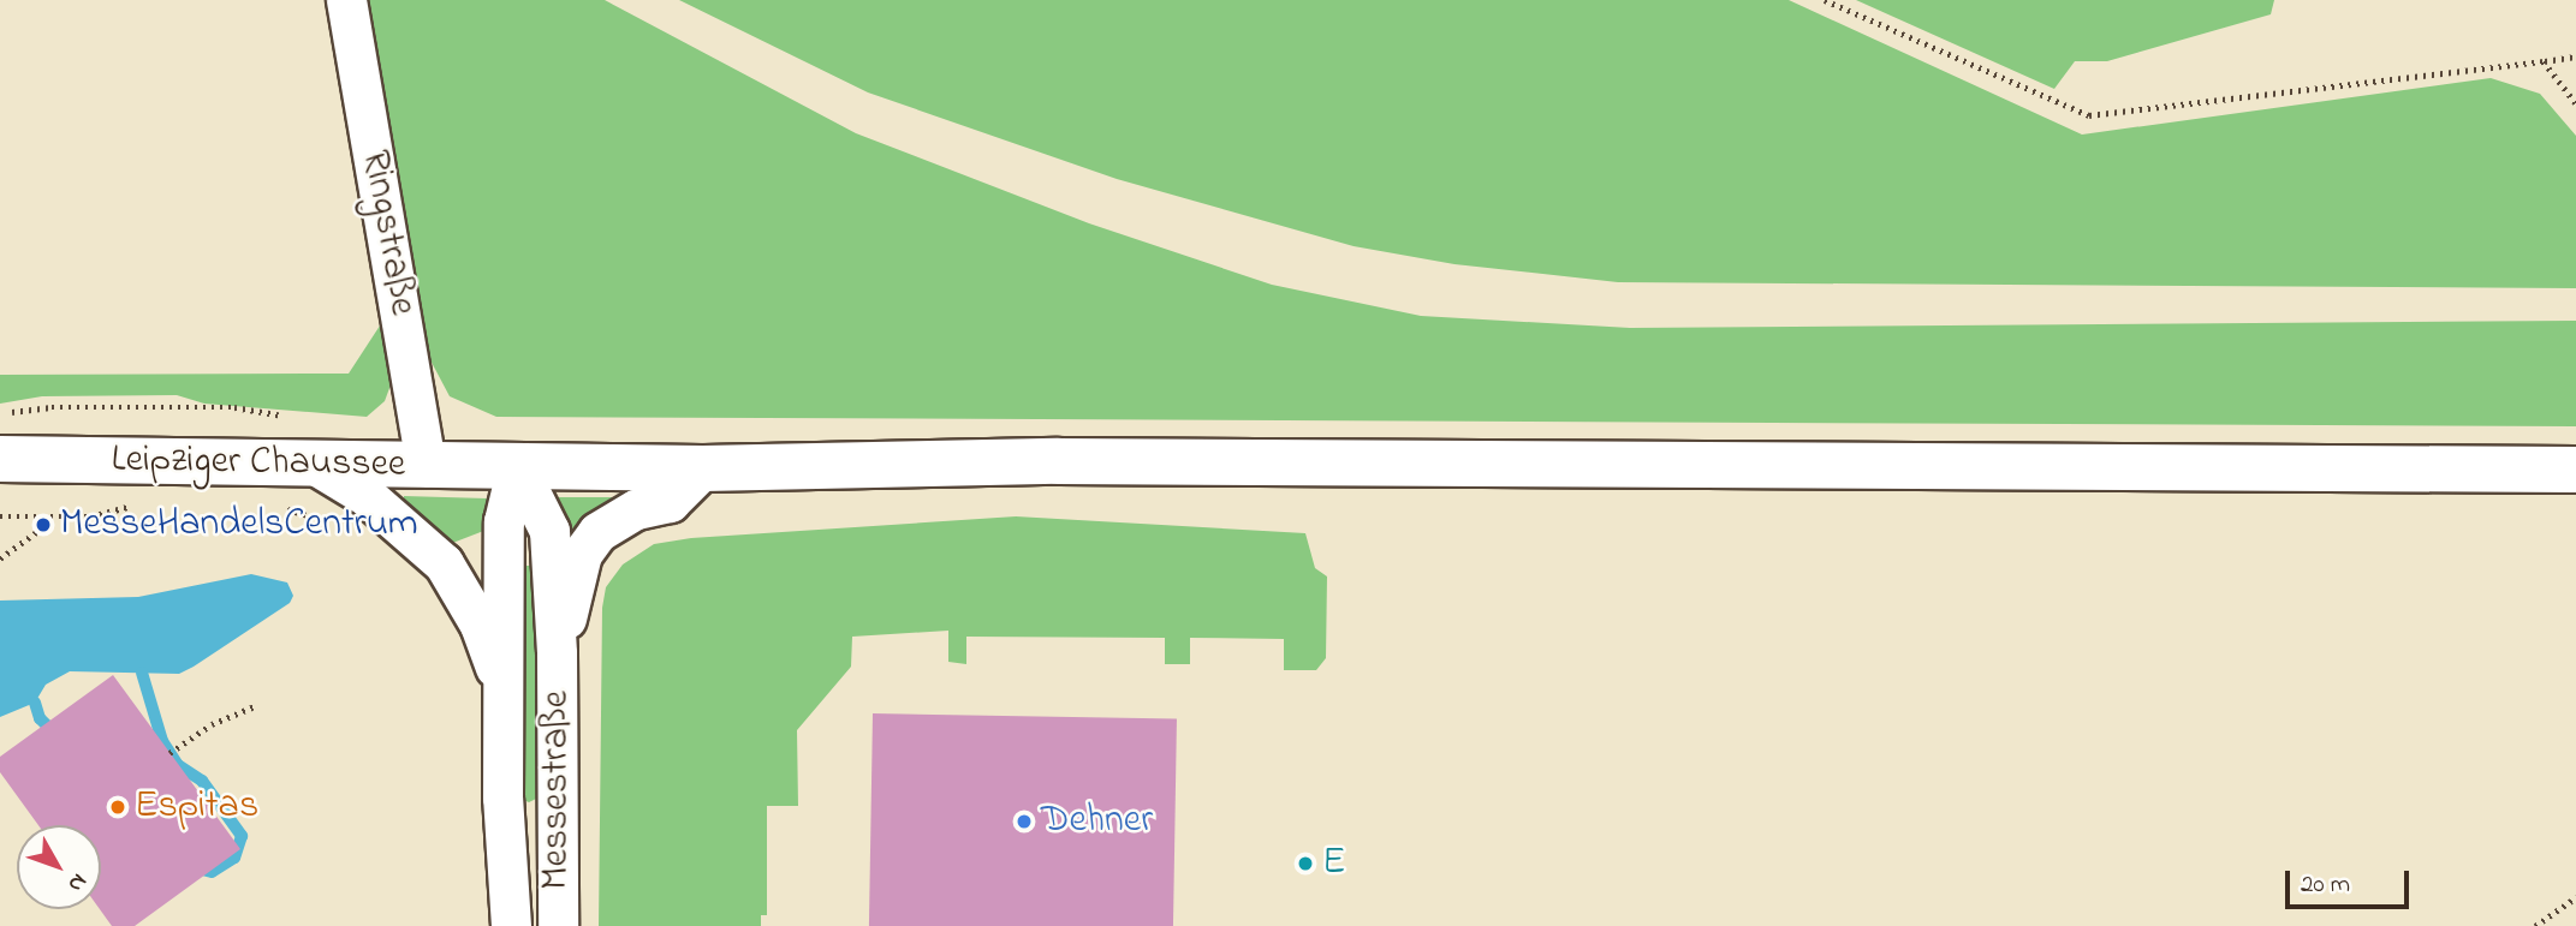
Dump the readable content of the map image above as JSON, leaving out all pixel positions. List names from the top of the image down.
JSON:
{
  "streets": {
    "main road": ["Leipziger Chaussee"],
    "street": ["Ringstraße", "Messestraße"]
  },
  "crossings": [
    ["Ringstraße", "Leipziger Chaussee"],
    ["Leipziger Chaussee", "Messestraße"]
  ],
  "places": [
    "MesseHandelsCentrum",
    "Espitas",
    "Dehner",
    "E"
  ],
  "scale_bar": "20 m",
  "north": "bottom right"
}
